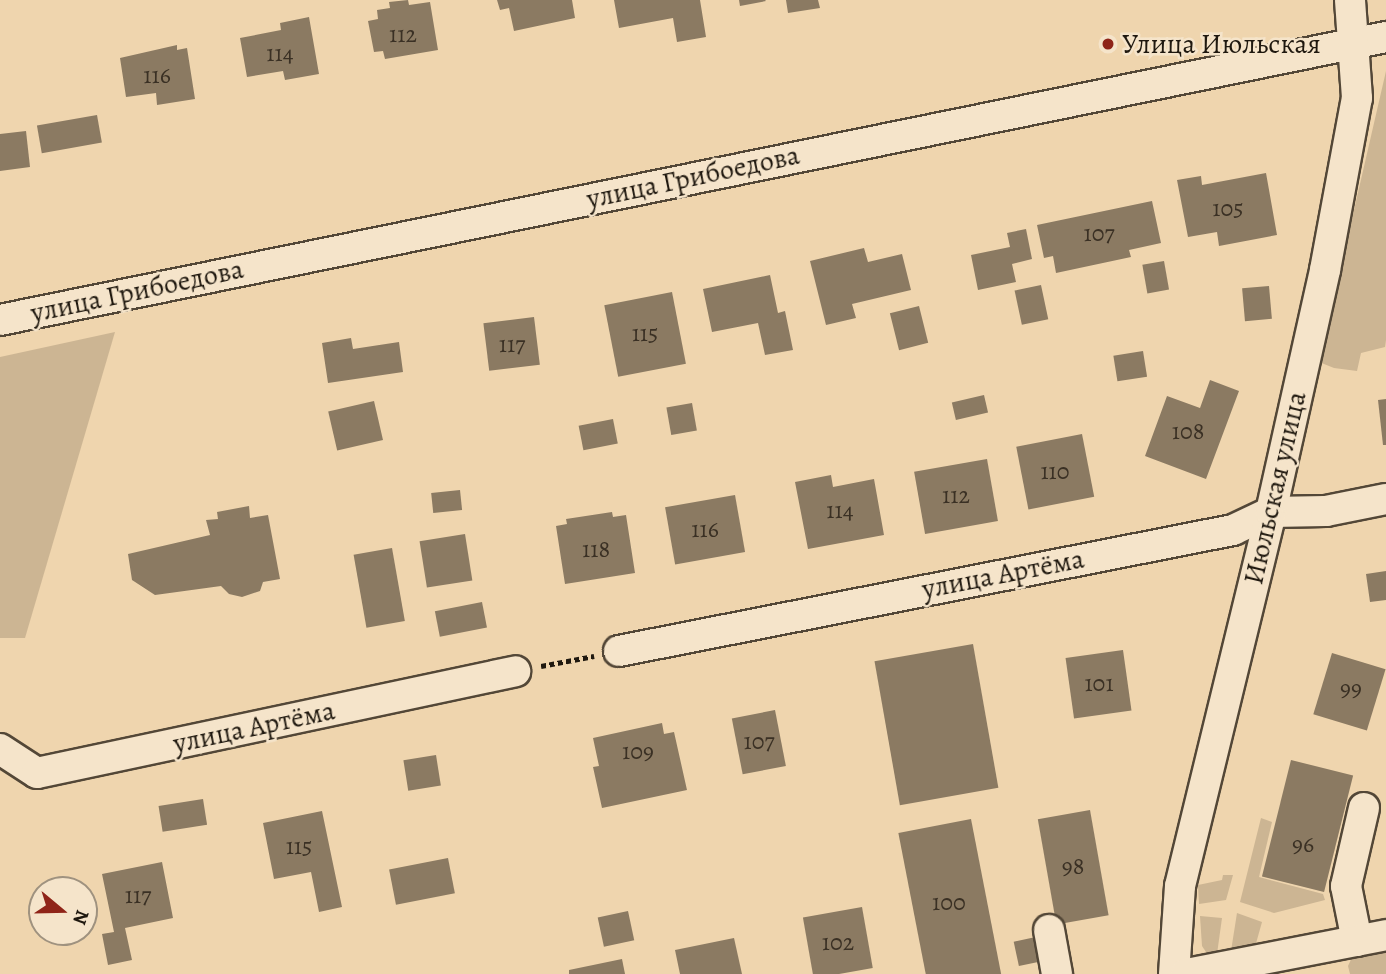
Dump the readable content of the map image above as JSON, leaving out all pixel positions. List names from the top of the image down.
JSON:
{
  "streets": {
    "street": ["улица Грибоедова", "Июльская улица", "улица Артёма"]
  },
  "crossings": [
    ["улица Грибоедова", "Июльская улица"],
    ["Июльская улица", "улица Артёма"]
  ],
  "places": ["Улица Июльская"],
  "house_numbers": [
    "112",
    "114",
    "116",
    "105",
    "107",
    "115",
    "117",
    "108",
    "110",
    "112",
    "114",
    "116",
    "118",
    "101",
    "99",
    "107",
    "109",
    "96",
    "115",
    "98",
    "117",
    "100",
    "102"
  ],
  "north": "right"
}
